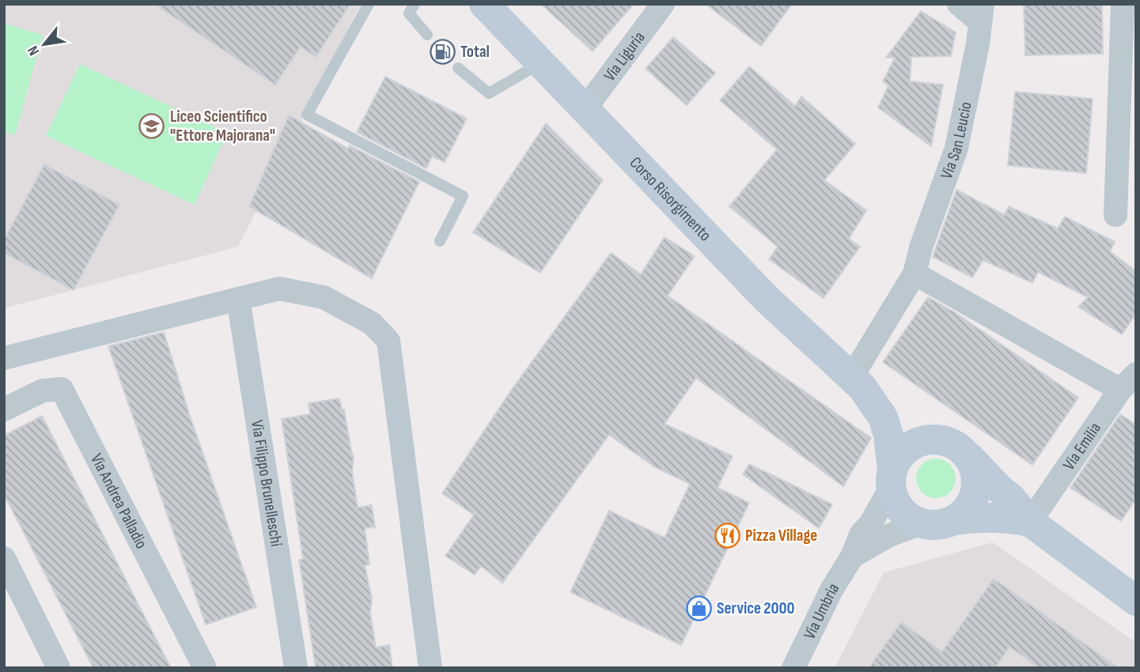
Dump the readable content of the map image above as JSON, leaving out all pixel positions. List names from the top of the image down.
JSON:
{
  "streets": {
    "street": [
      "Via Liguria",
      "Via San Leucio",
      "Corso Risorgimento",
      "Via Emilia",
      "Via Filippo Brunelleschi",
      "Via Andrea Palladio",
      "Via Umbria"
    ]
  },
  "crossings": [
    ["Via Liguria", "Corso Risorgimento"],
    ["Via San Leucio", "Corso Risorgimento"],
    ["Corso Risorgimento", "Via Umbria"]
  ],
  "places": {
    "fuel station": ["Total"],
    "school or university": ["Liceo Scientifico \"Ettore Majorana\""],
    "restaurant": ["Pizza Village"],
    "shop": ["Service 2000"]
  },
  "north": "bottom left"
}
